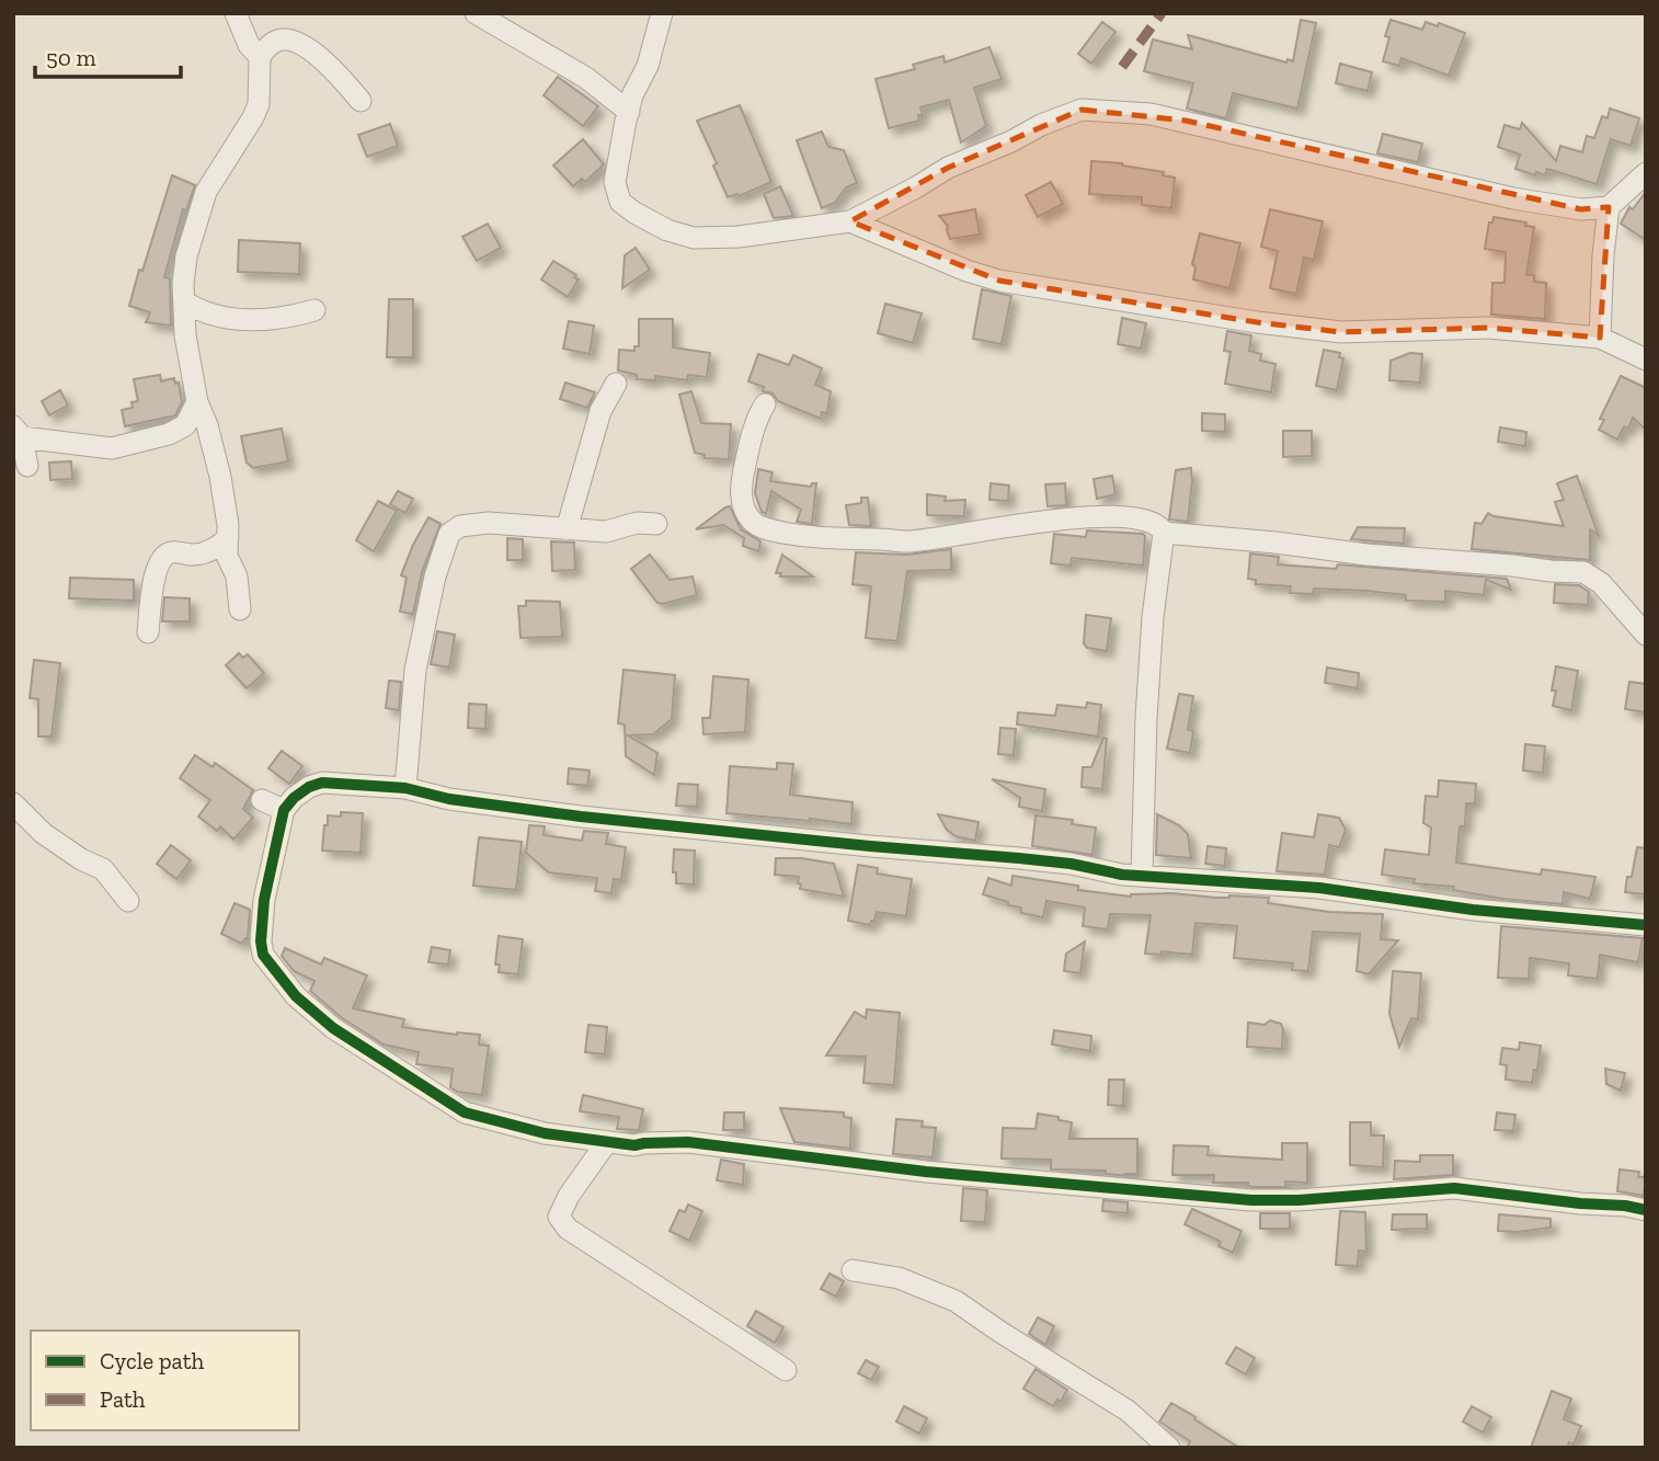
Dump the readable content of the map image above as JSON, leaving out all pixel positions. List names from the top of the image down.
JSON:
{
  "legend": ["Cycle path", "Path"],
  "scale_bar": "50 m"
}
